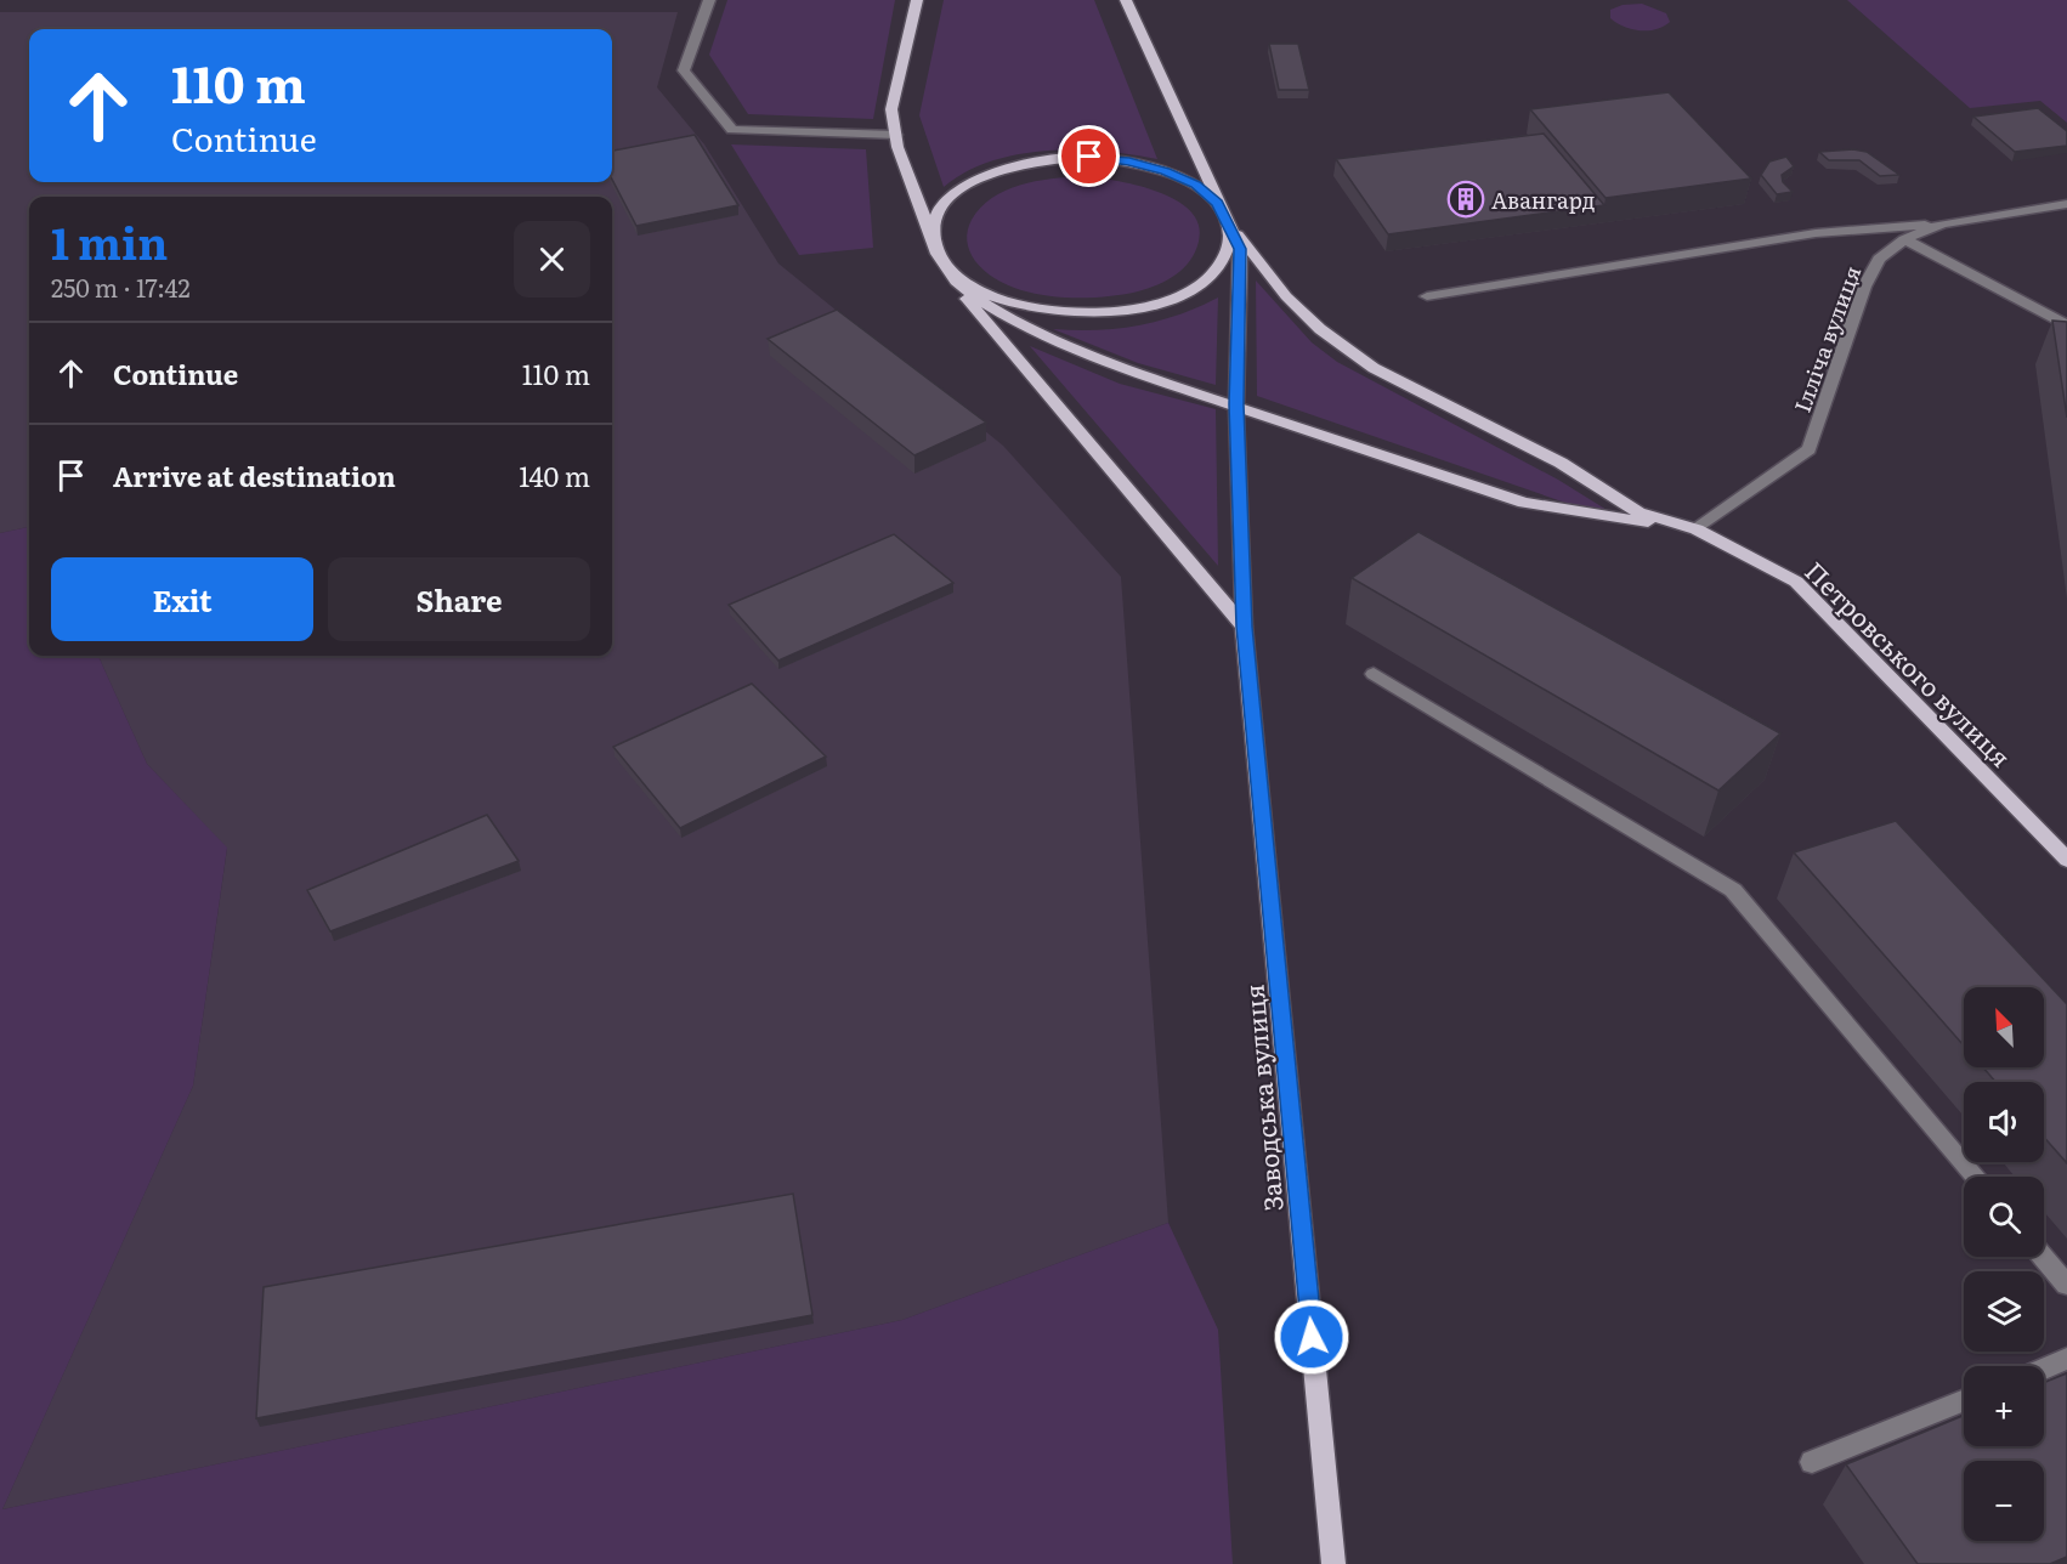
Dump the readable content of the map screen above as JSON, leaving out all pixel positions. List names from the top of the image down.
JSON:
{
  "streets": {
    "main road": ["Петровського вулиця", "Заводська вулиця"],
    "street": ["Ілліча вулиця"]
  },
  "crossings": [
    ["Ілліча вулиця", "Петровського вулиця"]
  ],
  "places": {
    "building": ["Авангард"]
  },
  "north": "top left",
  "page": {
    "turn": ["110 m", "Continue"],
    "heading": ["1 min", "250 m · 17:42"],
    "list": [
      {
        "name": "Continue",
        "value": "110 m"
      },
      {
        "name": "Arrive at destination",
        "value": "140 m"
      }
    ],
    "buttons": ["Exit", "Share"],
    "map_buttons": ["+", "−"]
  }
}
